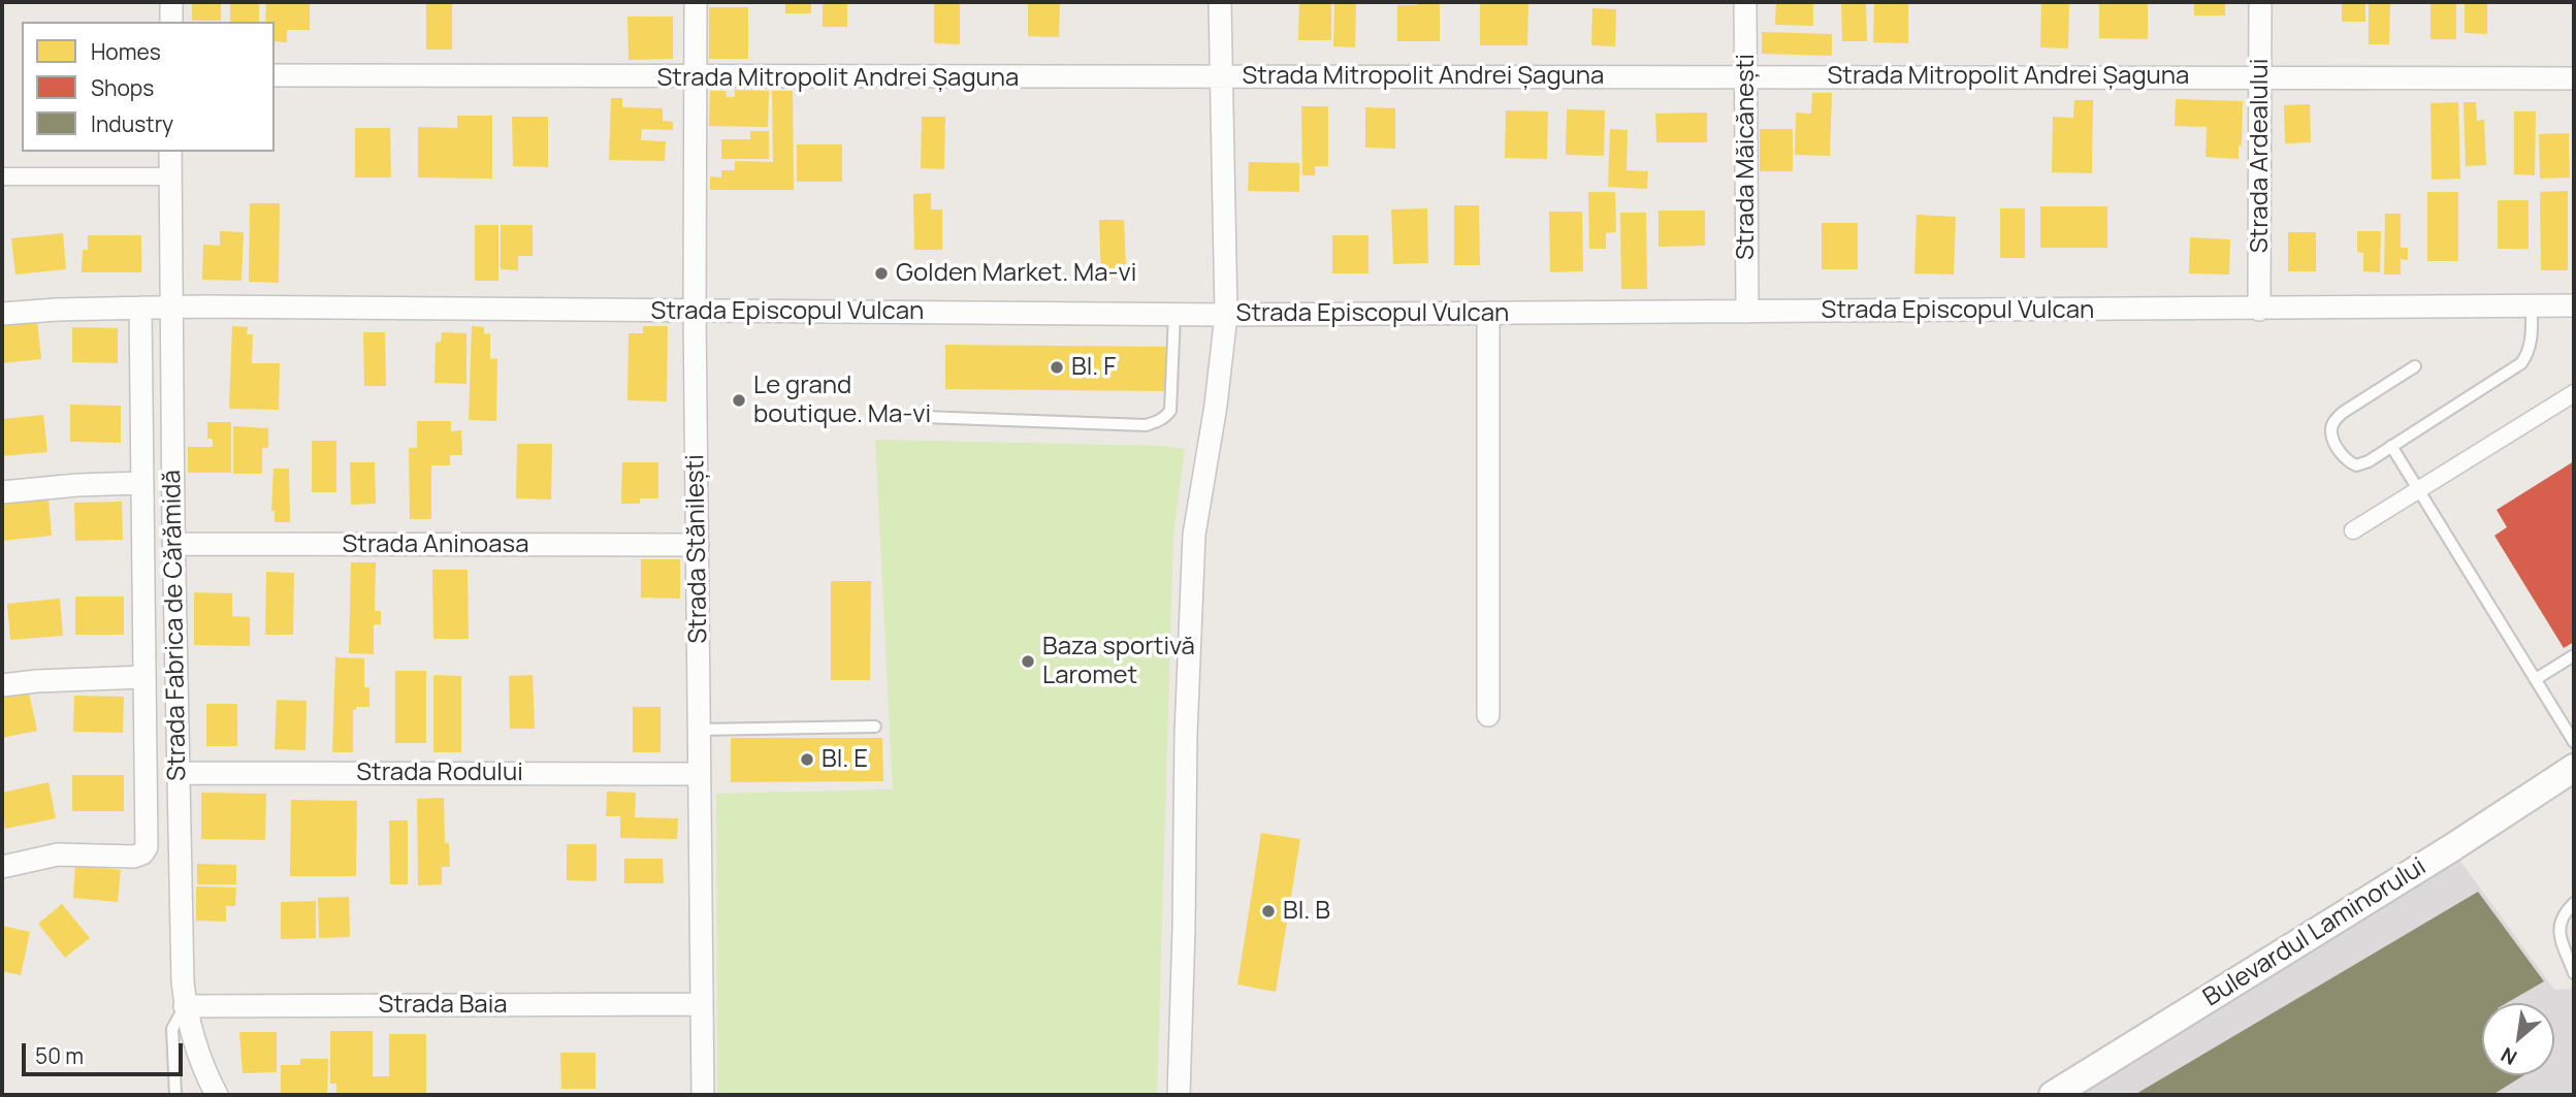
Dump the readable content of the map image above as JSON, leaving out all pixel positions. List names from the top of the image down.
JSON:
{
  "streets": {
    "street": [
      "Strada Mitropolit Andrei Șaguna",
      "Strada Ardealului",
      "Strada Măicănești",
      "Strada Episcopul Vulcan",
      "Strada Aninoasa",
      "Strada Stănilești",
      "Strada Fabrica de Cărămidă",
      "Strada Rodului",
      "Bulevardul Laminorului",
      "Strada Baia"
    ]
  },
  "crossings": [
    ["Strada Mitropolit Andrei Șaguna", "Strada Ardealului"],
    ["Strada Mitropolit Andrei Șaguna", "Strada Măicănești"],
    ["Strada Mitropolit Andrei Șaguna", "Strada Stănilești"],
    ["Strada Ardealului", "Strada Episcopul Vulcan"],
    ["Strada Măicănești", "Strada Episcopul Vulcan"],
    ["Strada Episcopul Vulcan", "Strada Stănilești"],
    ["Strada Episcopul Vulcan", "Strada Fabrica de Cărămidă"],
    ["Strada Aninoasa", "Strada Stănilești"],
    ["Strada Aninoasa", "Strada Fabrica de Cărămidă"],
    ["Strada Stănilești", "Strada Rodului"],
    ["Strada Stănilești", "Strada Baia"],
    ["Strada Fabrica de Cărămidă", "Strada Rodului"],
    ["Strada Fabrica de Cărămidă", "Strada Baia"]
  ],
  "places": [
    "Golden Market. Ma-vi",
    "Bl. F",
    "Le grand boutique. Ma-vi",
    "Baza sportivă Laromet",
    "Bl. E",
    "Bl. B"
  ],
  "legend": ["Homes", "Shops", "Industry"],
  "scale_bar": "50 m",
  "north": "bottom left"
}
